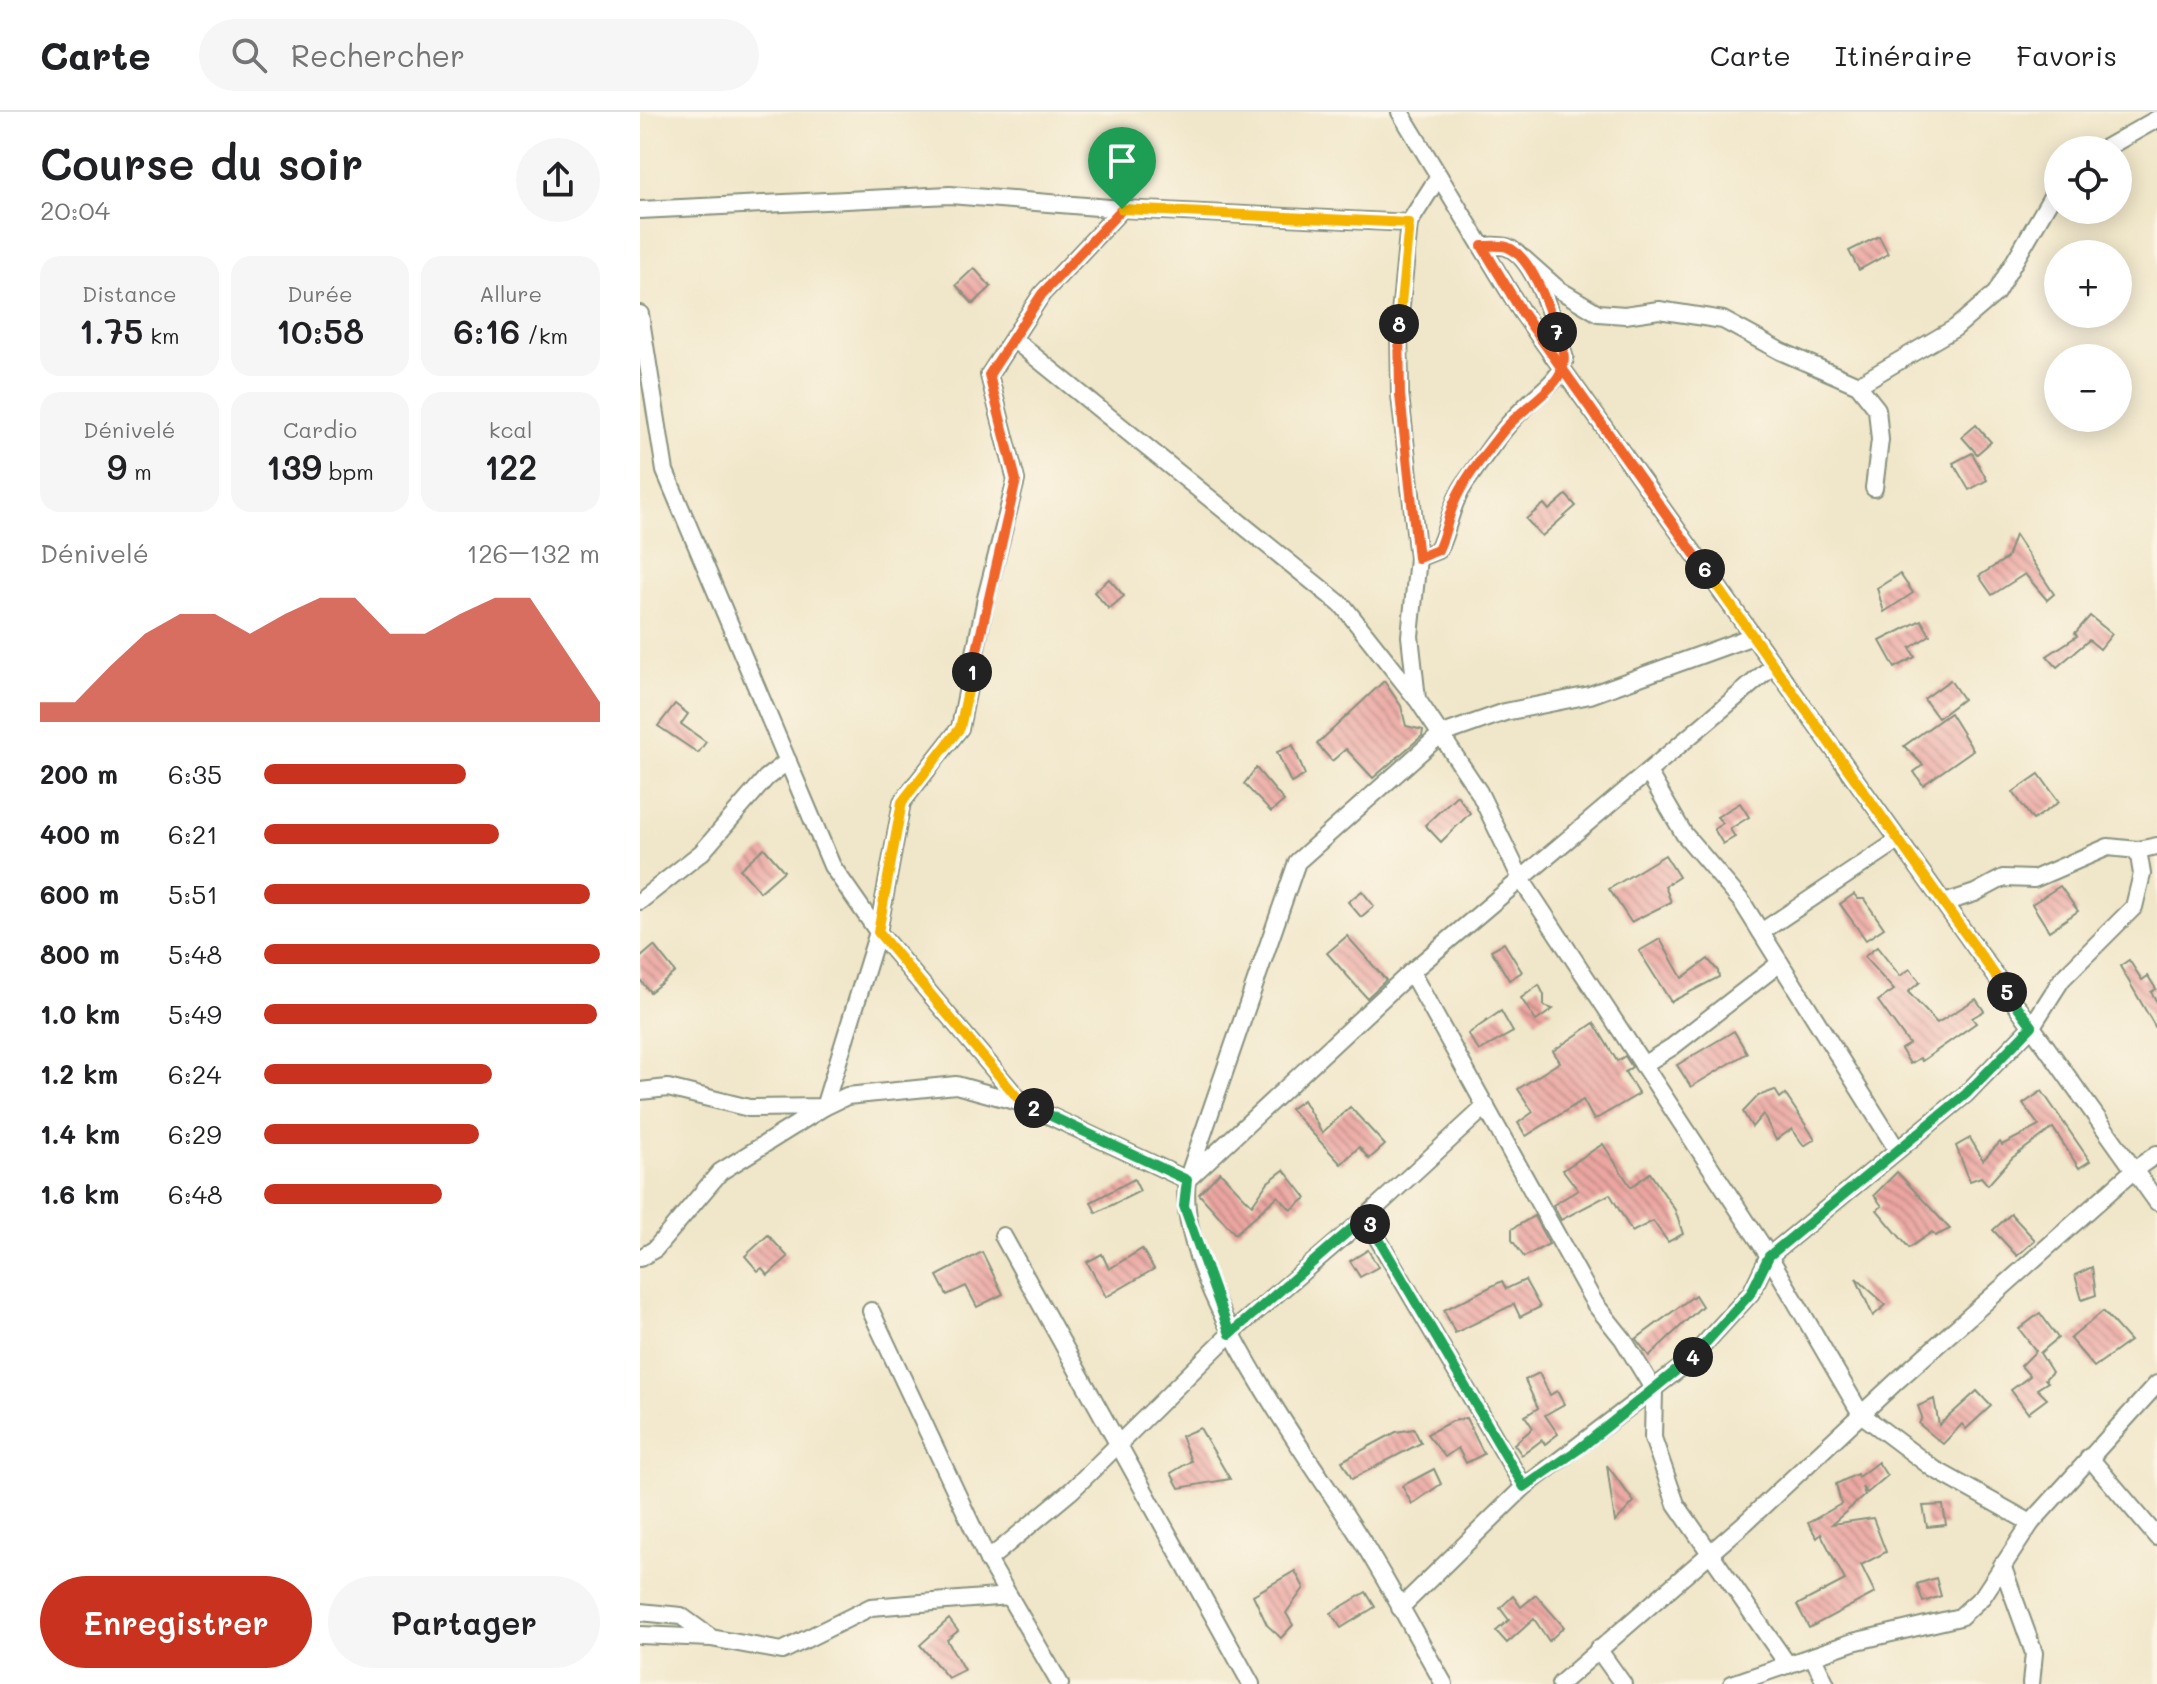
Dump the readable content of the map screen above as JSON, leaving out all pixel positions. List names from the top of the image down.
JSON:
{
  "page": {
    "header": "Carte",
    "search": "Rechercher",
    "nav": ["Carte", "Itinéraire", "Favoris"],
    "heading": ["Course du soir", "20:04"],
    "map_buttons": ["+", "−"],
    "stats": [
      ["Distance", "1.75 km"],
      ["Durée", "10:58"],
      ["Allure", "6:16 /km"],
      ["Dénivelé", "9 m"],
      ["Cardio", "139 bpm"],
      ["kcal", "122"]
    ],
    "pins": [
      "8",
      "7",
      "6",
      "1",
      "5",
      "2",
      "3",
      "4"
    ],
    "chart": ["Dénivelé", "126–132 m"],
    "list": [
      {
        "name": "200 m",
        "note": "6:35"
      },
      {
        "name": "400 m",
        "note": "6:21"
      },
      {
        "name": "600 m",
        "note": "5:51"
      },
      {
        "name": "800 m",
        "note": "5:48"
      },
      {
        "name": "1.0 km",
        "note": "5:49"
      },
      {
        "name": "1.2 km",
        "note": "6:24"
      },
      {
        "name": "1.4 km",
        "note": "6:29"
      },
      {
        "name": "1.6 km",
        "note": "6:48"
      }
    ],
    "buttons": ["Enregistrer", "Partager"]
  }
}
